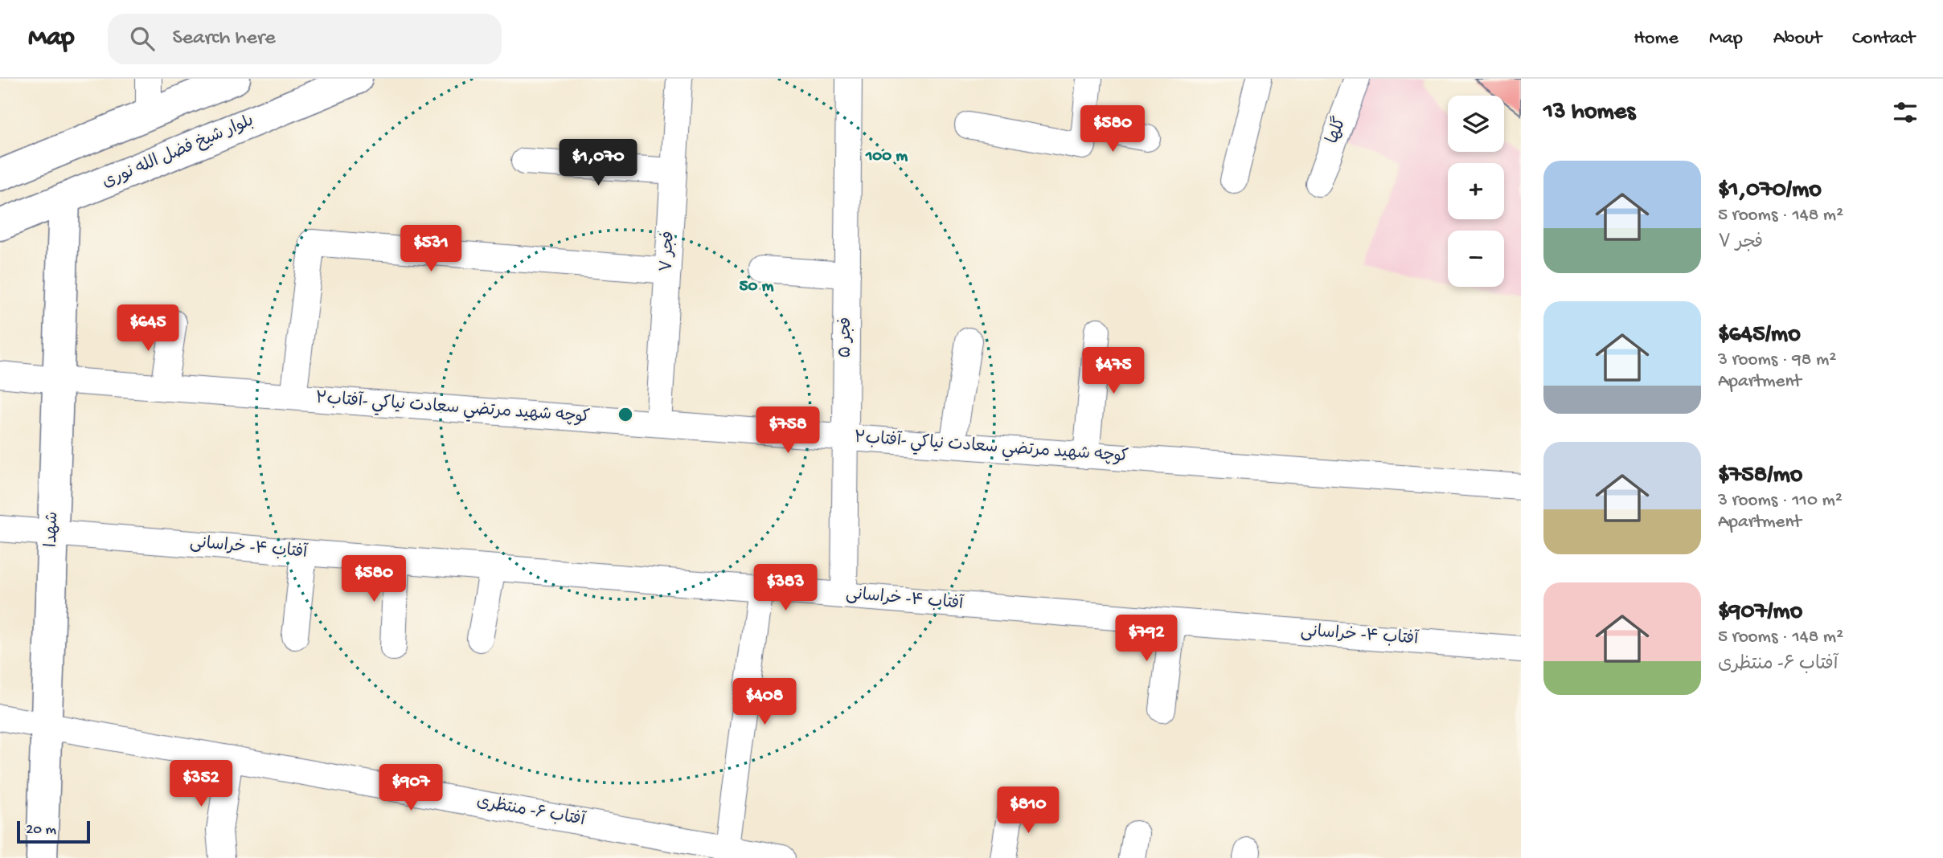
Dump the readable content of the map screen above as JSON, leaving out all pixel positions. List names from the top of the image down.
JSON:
{
  "streets": {
    "main road": ["بلوار شیخ فضل الله نوری", "شهدا"],
    "street": [
      "گلها",
      "فجر ۷",
      "فجر ۵",
      "كوچه شهيد مرتضي سعادت نياكي -آفتاب۲",
      "آفتاب ۴- خراسانی",
      "آفتاب ۶- منتظری"
    ]
  },
  "crossings": [
    ["بلوار شیخ فضل الله نوری", "شهدا"],
    ["فجر ۷", "كوچه شهيد مرتضي سعادت نياكي -آفتاب۲"],
    ["فجر ۵", "كوچه شهيد مرتضي سعادت نياكي -آفتاب۲"],
    ["فجر ۵", "آفتاب ۴- خراسانی"],
    ["كوچه شهيد مرتضي سعادت نياكي -آفتاب۲", "شهدا"],
    ["شهدا", "آفتاب ۴- خراسانی"],
    ["شهدا", "آفتاب ۶- منتظری"]
  ],
  "scale_bar": "20 m",
  "page": {
    "header": "Map",
    "search": "Search here",
    "nav": [
      "Home",
      "Map",
      "About",
      "Contact"
    ],
    "heading": "13 homes",
    "map_buttons": ["+", "−"],
    "price": [
      "$580",
      "$1,070",
      "$531",
      "$645",
      "$475",
      "$758",
      "$580",
      "$383",
      "$792",
      "$408",
      "$352",
      "$907",
      "$810"
    ],
    "list": [
      {
        "name": "$1,070/mo",
        "note": "5 rooms · 148 m² · فجر ۷"
      },
      {
        "name": "$645/mo",
        "note": "3 rooms · 98 m² · Apartment"
      },
      {
        "name": "$758/mo",
        "note": "3 rooms · 110 m² · Apartment"
      },
      {
        "name": "$907/mo",
        "note": "5 rooms · 148 m² · آفتاب ۶- منتظری"
      }
    ],
    "scale": "20 m"
  },
  "rings": ["100 m", "50 m"]
}
